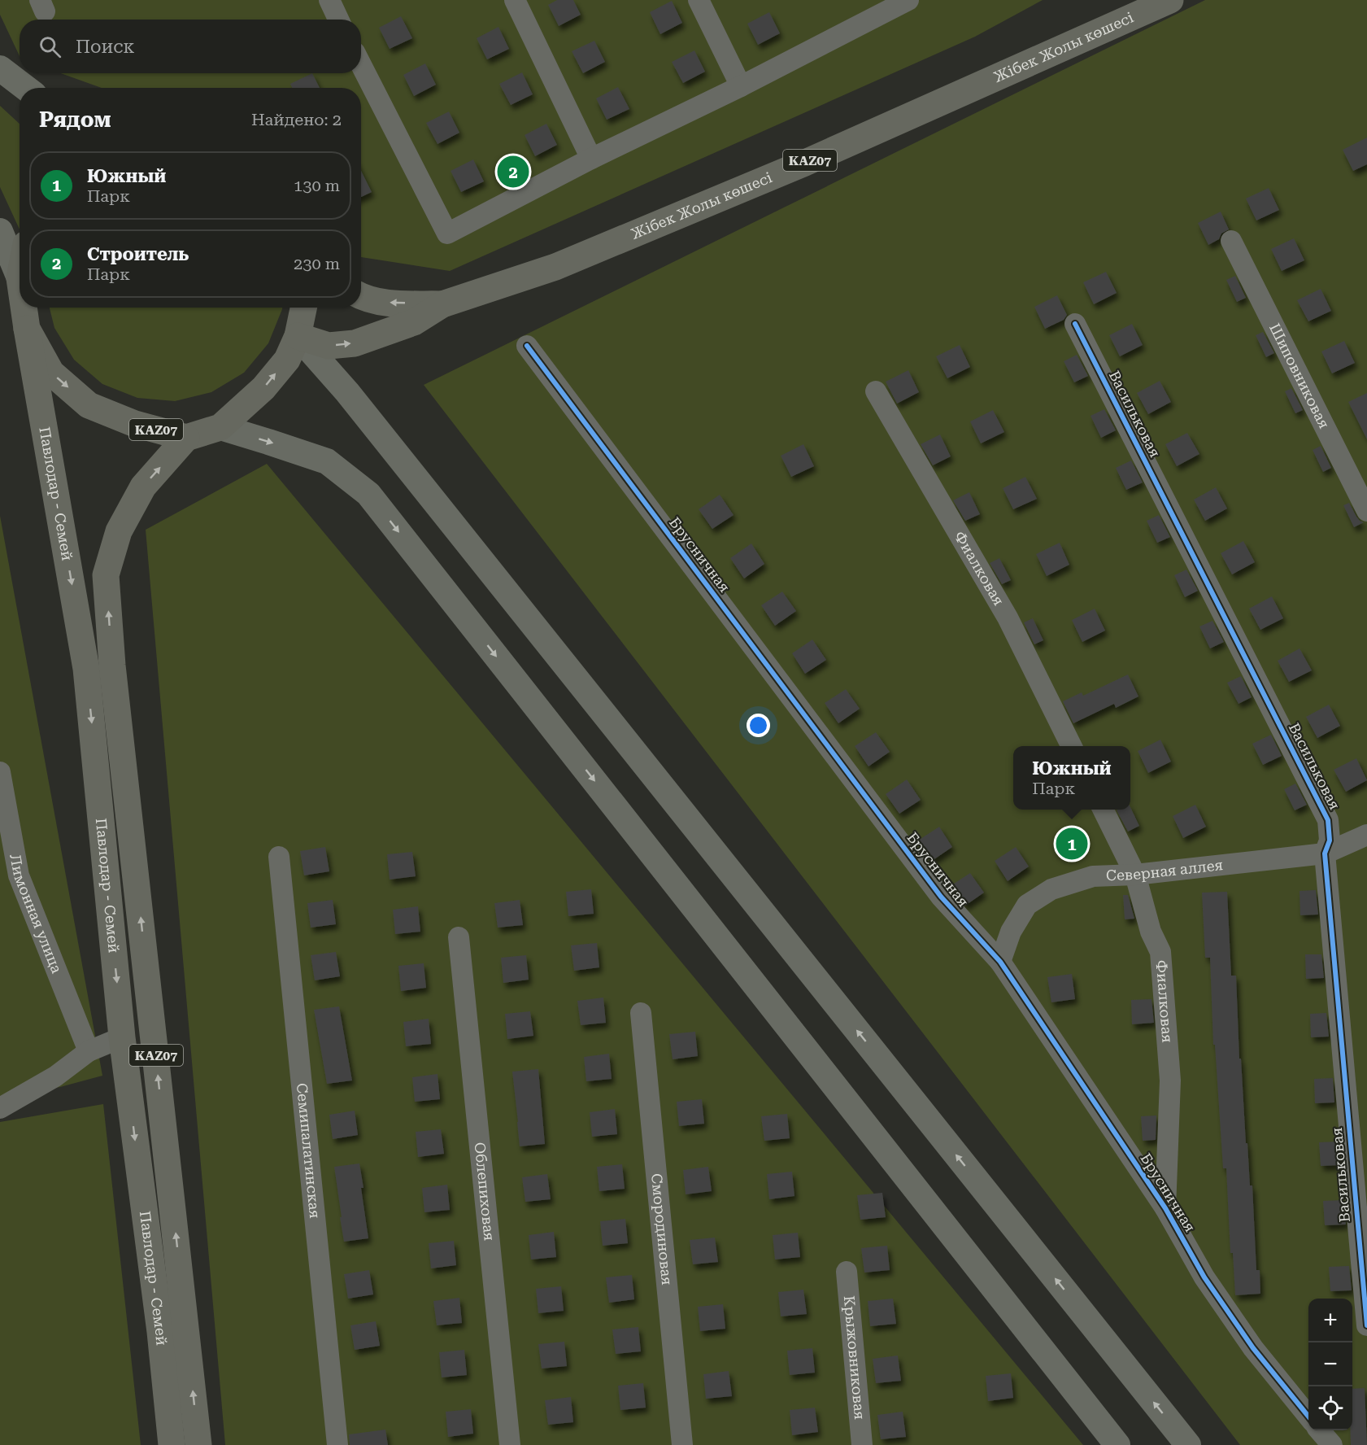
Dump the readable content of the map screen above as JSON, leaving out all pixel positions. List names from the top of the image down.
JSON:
{
  "streets": {
    "highway": ["Жібек Жолы көшесі", "KAZ07", "Павлодар - Семей"],
    "street": [
      "Шиповниковая",
      "Васильковая",
      "Брусничная",
      "Фиалковая",
      "Северная аллея",
      "Лимонная улица",
      "Семипалатинская",
      "Облепиховая",
      "Смородиновая",
      "Крыжовниковая"
    ]
  },
  "crossings": [
    ["Жібек Жолы көшесі", "KAZ07"],
    ["KAZ07", "Павлодар - Семей"],
    ["Васильковая", "Северная аллея"],
    ["Брусничная", "Фиалковая"],
    ["Брусничная", "Северная аллея"],
    ["Фиалковая", "Северная аллея"]
  ],
  "page": {
    "search": "Поиск",
    "heading": ["Рядом", "Найдено: 2"],
    "list": [
      {
        "mark": "1",
        "name": "Южный",
        "note": "Парк",
        "value": "130 m"
      },
      {
        "mark": "2",
        "name": "Строитель",
        "note": "Парк",
        "value": "230 m"
      }
    ],
    "pins": ["2", "1"],
    "popup": ["Южный", "Парк"],
    "map_buttons": ["+", "−"]
  }
}
